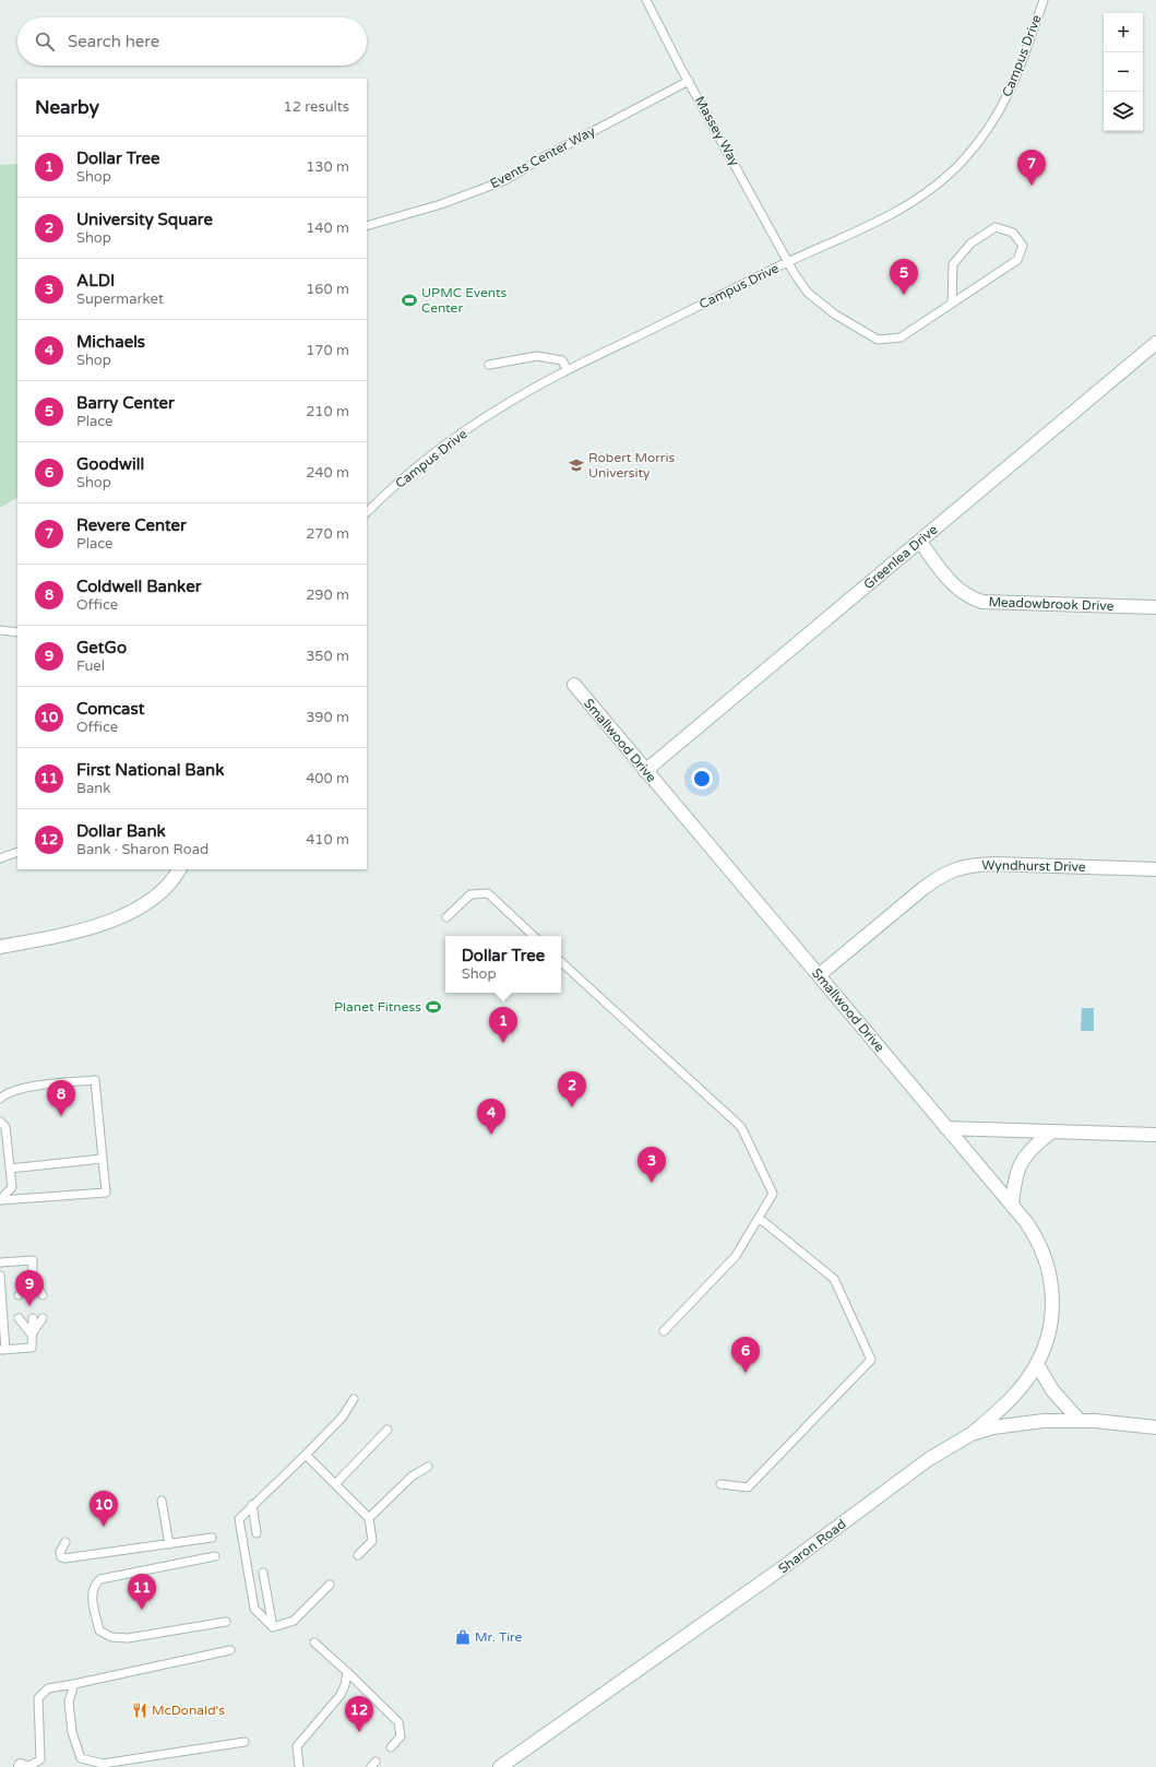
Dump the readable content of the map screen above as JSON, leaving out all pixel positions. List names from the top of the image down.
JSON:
{
  "streets": {
    "street": [
      "Greenlea Drive",
      "Meadowbrook Drive",
      "Smallwood Drive",
      "Wyndhurst Drive",
      "Sharon Road"
    ],
    "lane": ["Campus Drive", "Massey Way", "Events Center Way"]
  },
  "crossings": [
    ["Campus Drive", "Massey Way"],
    ["Massey Way", "Events Center Way"],
    ["Greenlea Drive", "Meadowbrook Drive"],
    ["Greenlea Drive", "Smallwood Drive"],
    ["Smallwood Drive", "Wyndhurst Drive"],
    ["Smallwood Drive", "Sharon Road"]
  ],
  "places": {
    "sports": ["UPMC Events Center", "Planet Fitness"],
    "school or university": ["Robert Morris University"],
    "shop": ["Mr. Tire"],
    "restaurant": ["McDonald's"]
  },
  "page": {
    "map_buttons": ["+", "−"],
    "search": "Search here",
    "heading": ["Nearby", "12 results"],
    "list": [
      {
        "mark": "1",
        "name": "Dollar Tree",
        "note": "Shop",
        "value": "130 m"
      },
      {
        "mark": "2",
        "name": "University Square",
        "note": "Shop",
        "value": "140 m"
      },
      {
        "mark": "3",
        "name": "ALDI",
        "note": "Supermarket",
        "value": "160 m"
      },
      {
        "mark": "4",
        "name": "Michaels",
        "note": "Shop",
        "value": "170 m"
      },
      {
        "mark": "5",
        "name": "Barry Center",
        "note": "Place",
        "value": "210 m"
      },
      {
        "mark": "6",
        "name": "Goodwill",
        "note": "Shop",
        "value": "240 m"
      },
      {
        "mark": "7",
        "name": "Revere Center",
        "note": "Place",
        "value": "270 m"
      },
      {
        "mark": "8",
        "name": "Coldwell Banker",
        "note": "Office",
        "value": "290 m"
      },
      {
        "mark": "9",
        "name": "GetGo",
        "note": "Fuel",
        "value": "350 m"
      },
      {
        "mark": "10",
        "name": "Comcast",
        "note": "Office",
        "value": "390 m"
      },
      {
        "mark": "11",
        "name": "First National Bank",
        "note": "Bank",
        "value": "400 m"
      },
      {
        "mark": "12",
        "name": "Dollar Bank",
        "note": "Bank · Sharon Road",
        "value": "410 m"
      }
    ],
    "pins": [
      "7",
      "5",
      "1",
      "2",
      "8",
      "4",
      "3",
      "9",
      "6",
      "10",
      "11",
      "12"
    ],
    "popup": ["Dollar Tree", "Shop"]
  }
}
